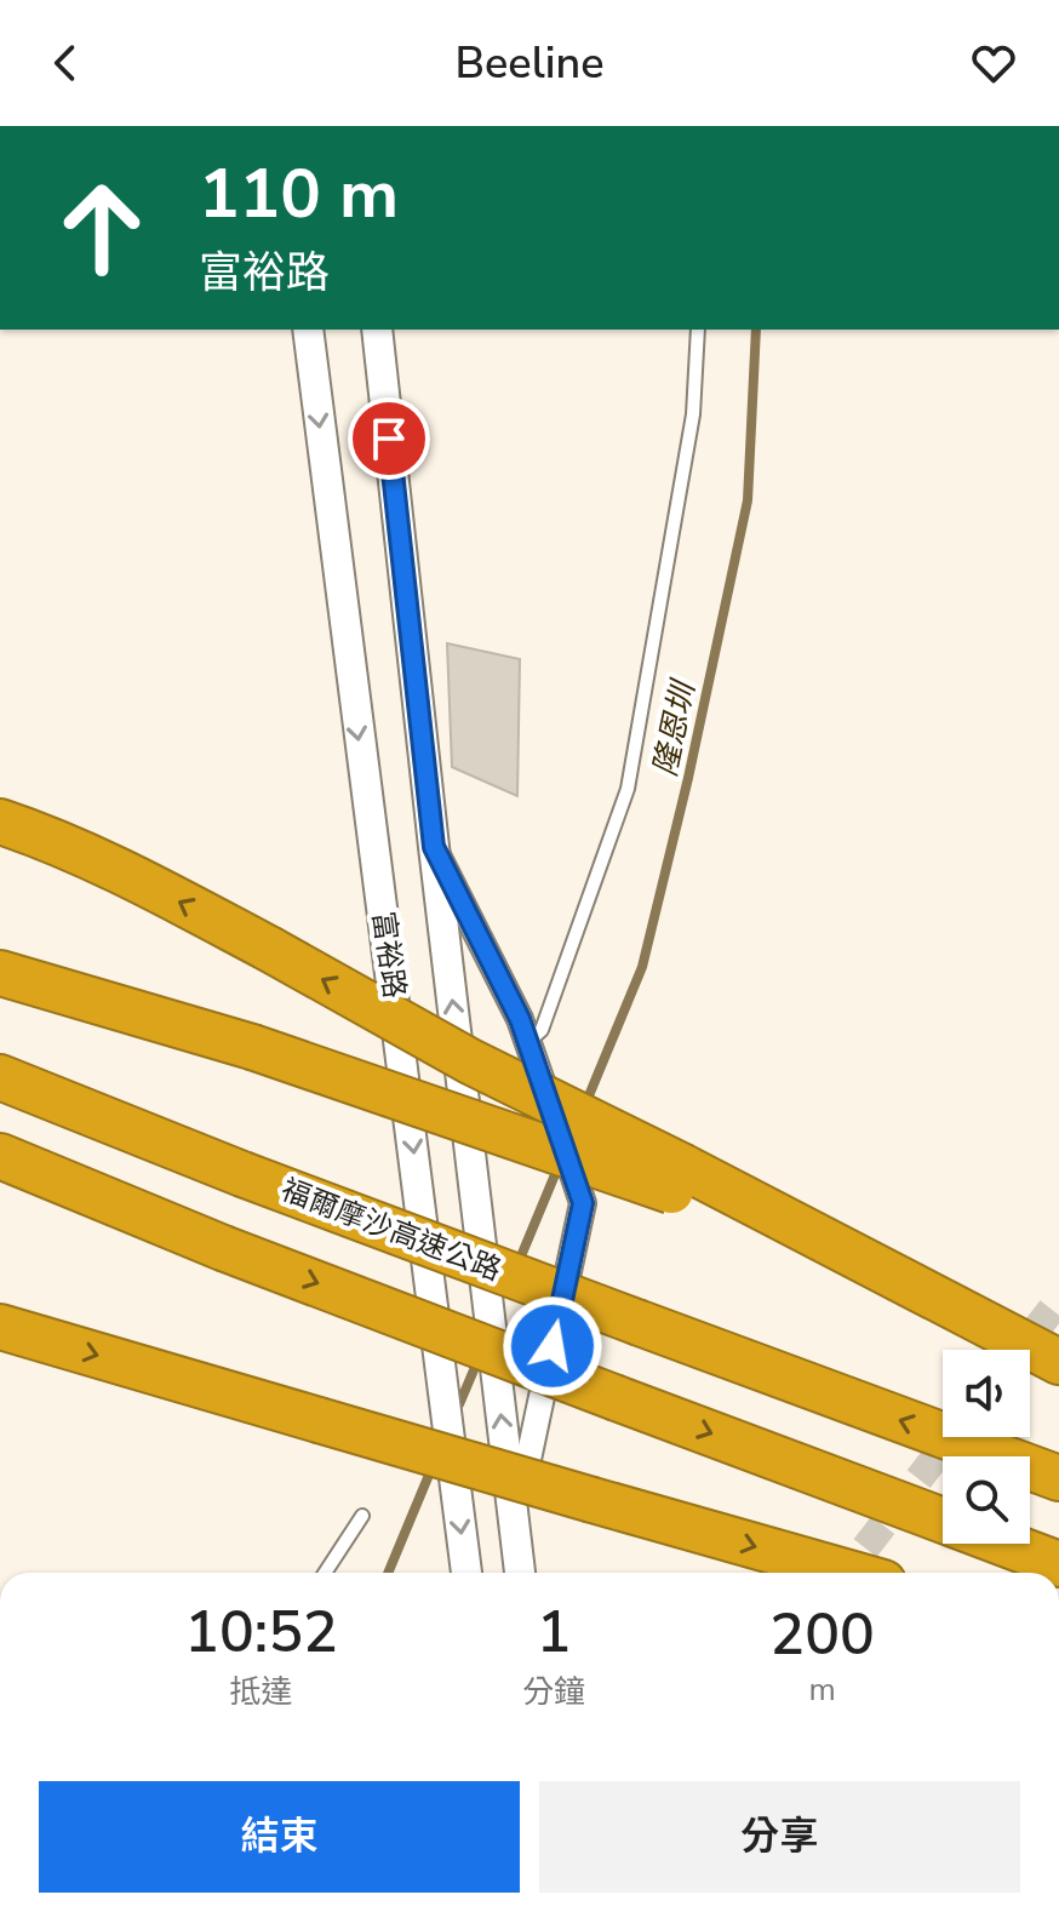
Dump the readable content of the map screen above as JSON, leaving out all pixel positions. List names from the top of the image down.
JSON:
{
  "streets": {
    "highway": ["福爾摩沙高速公路"],
    "street": ["富裕路"]
  },
  "water": ["隆恩圳"],
  "page": {
    "header": "Beeline",
    "turn": ["110 m", "富裕路"],
    "eta": [
      "10:52",
      "抵達",
      "1",
      "分鐘",
      "200",
      "m"
    ],
    "buttons": ["結束", "分享"]
  }
}
